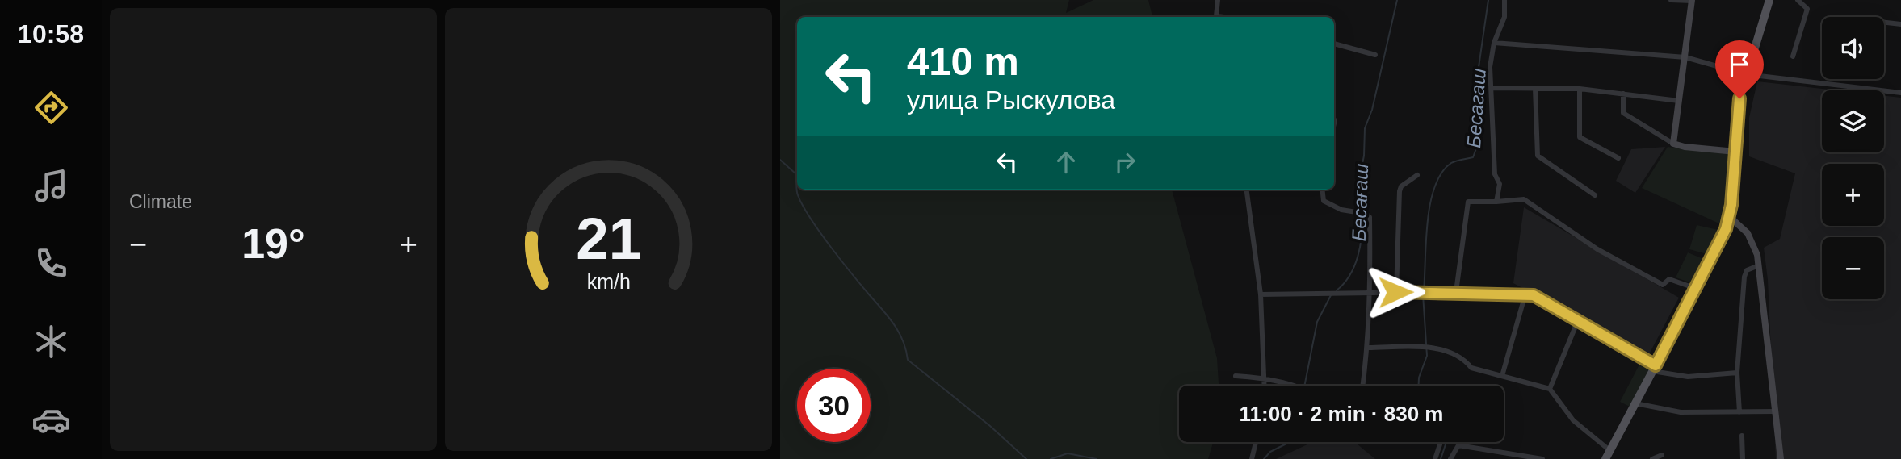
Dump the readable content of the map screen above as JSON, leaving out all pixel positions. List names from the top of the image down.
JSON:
{
  "water": ["Бесагаш", "Бесағаш"],
  "page": {
    "tabs": "10:58",
    "tile": "Climate",
    "map_buttons": ["+", "−"],
    "turn": ["410 m", "улица Рыскулова"],
    "heat": ["−", "19°", "+"],
    "limit": "30",
    "trip": "11:00 · 2 min · 830 m",
    "gauge": ["21", "km/h"]
  }
}
